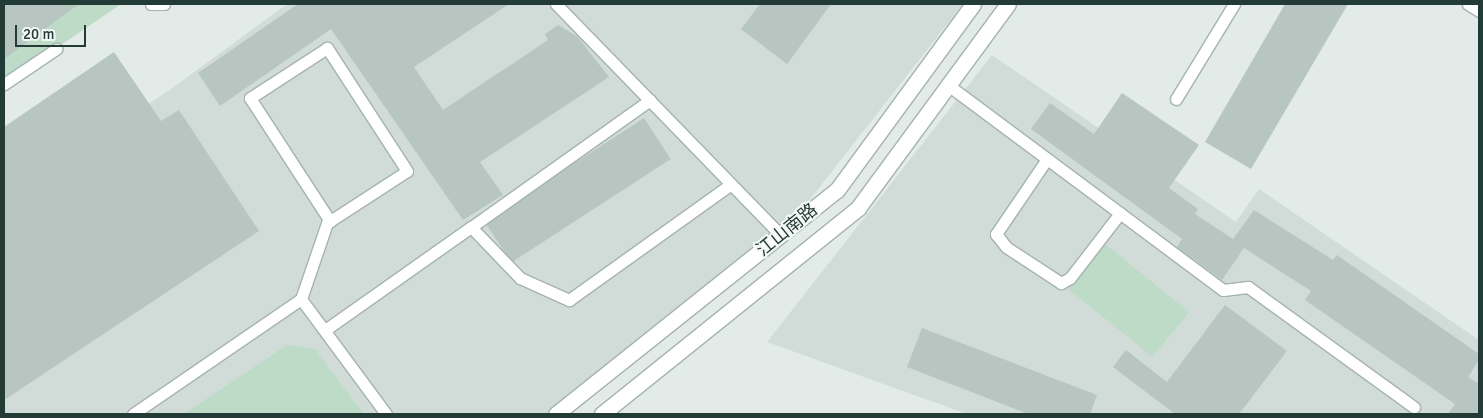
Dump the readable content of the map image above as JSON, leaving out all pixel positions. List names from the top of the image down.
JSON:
{
  "streets": {
    "street": ["江山南路"]
  },
  "scale_bar": "20 m"
}
